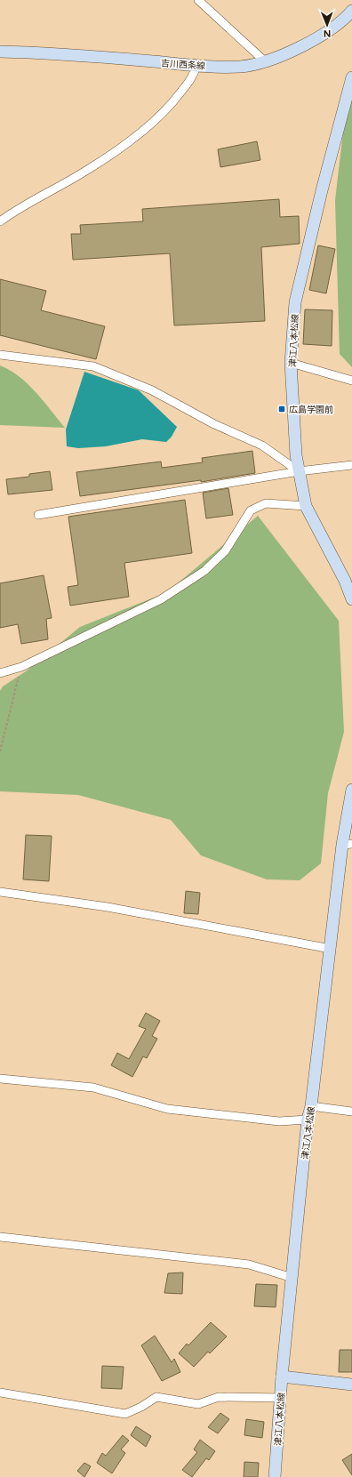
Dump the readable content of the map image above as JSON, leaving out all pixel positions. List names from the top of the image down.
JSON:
{
  "streets": {
    "main road": ["吉川西条線", "津江八本松線"]
  },
  "places": {
    "transit": ["広島学園前"]
  },
  "north": "bottom"
}
